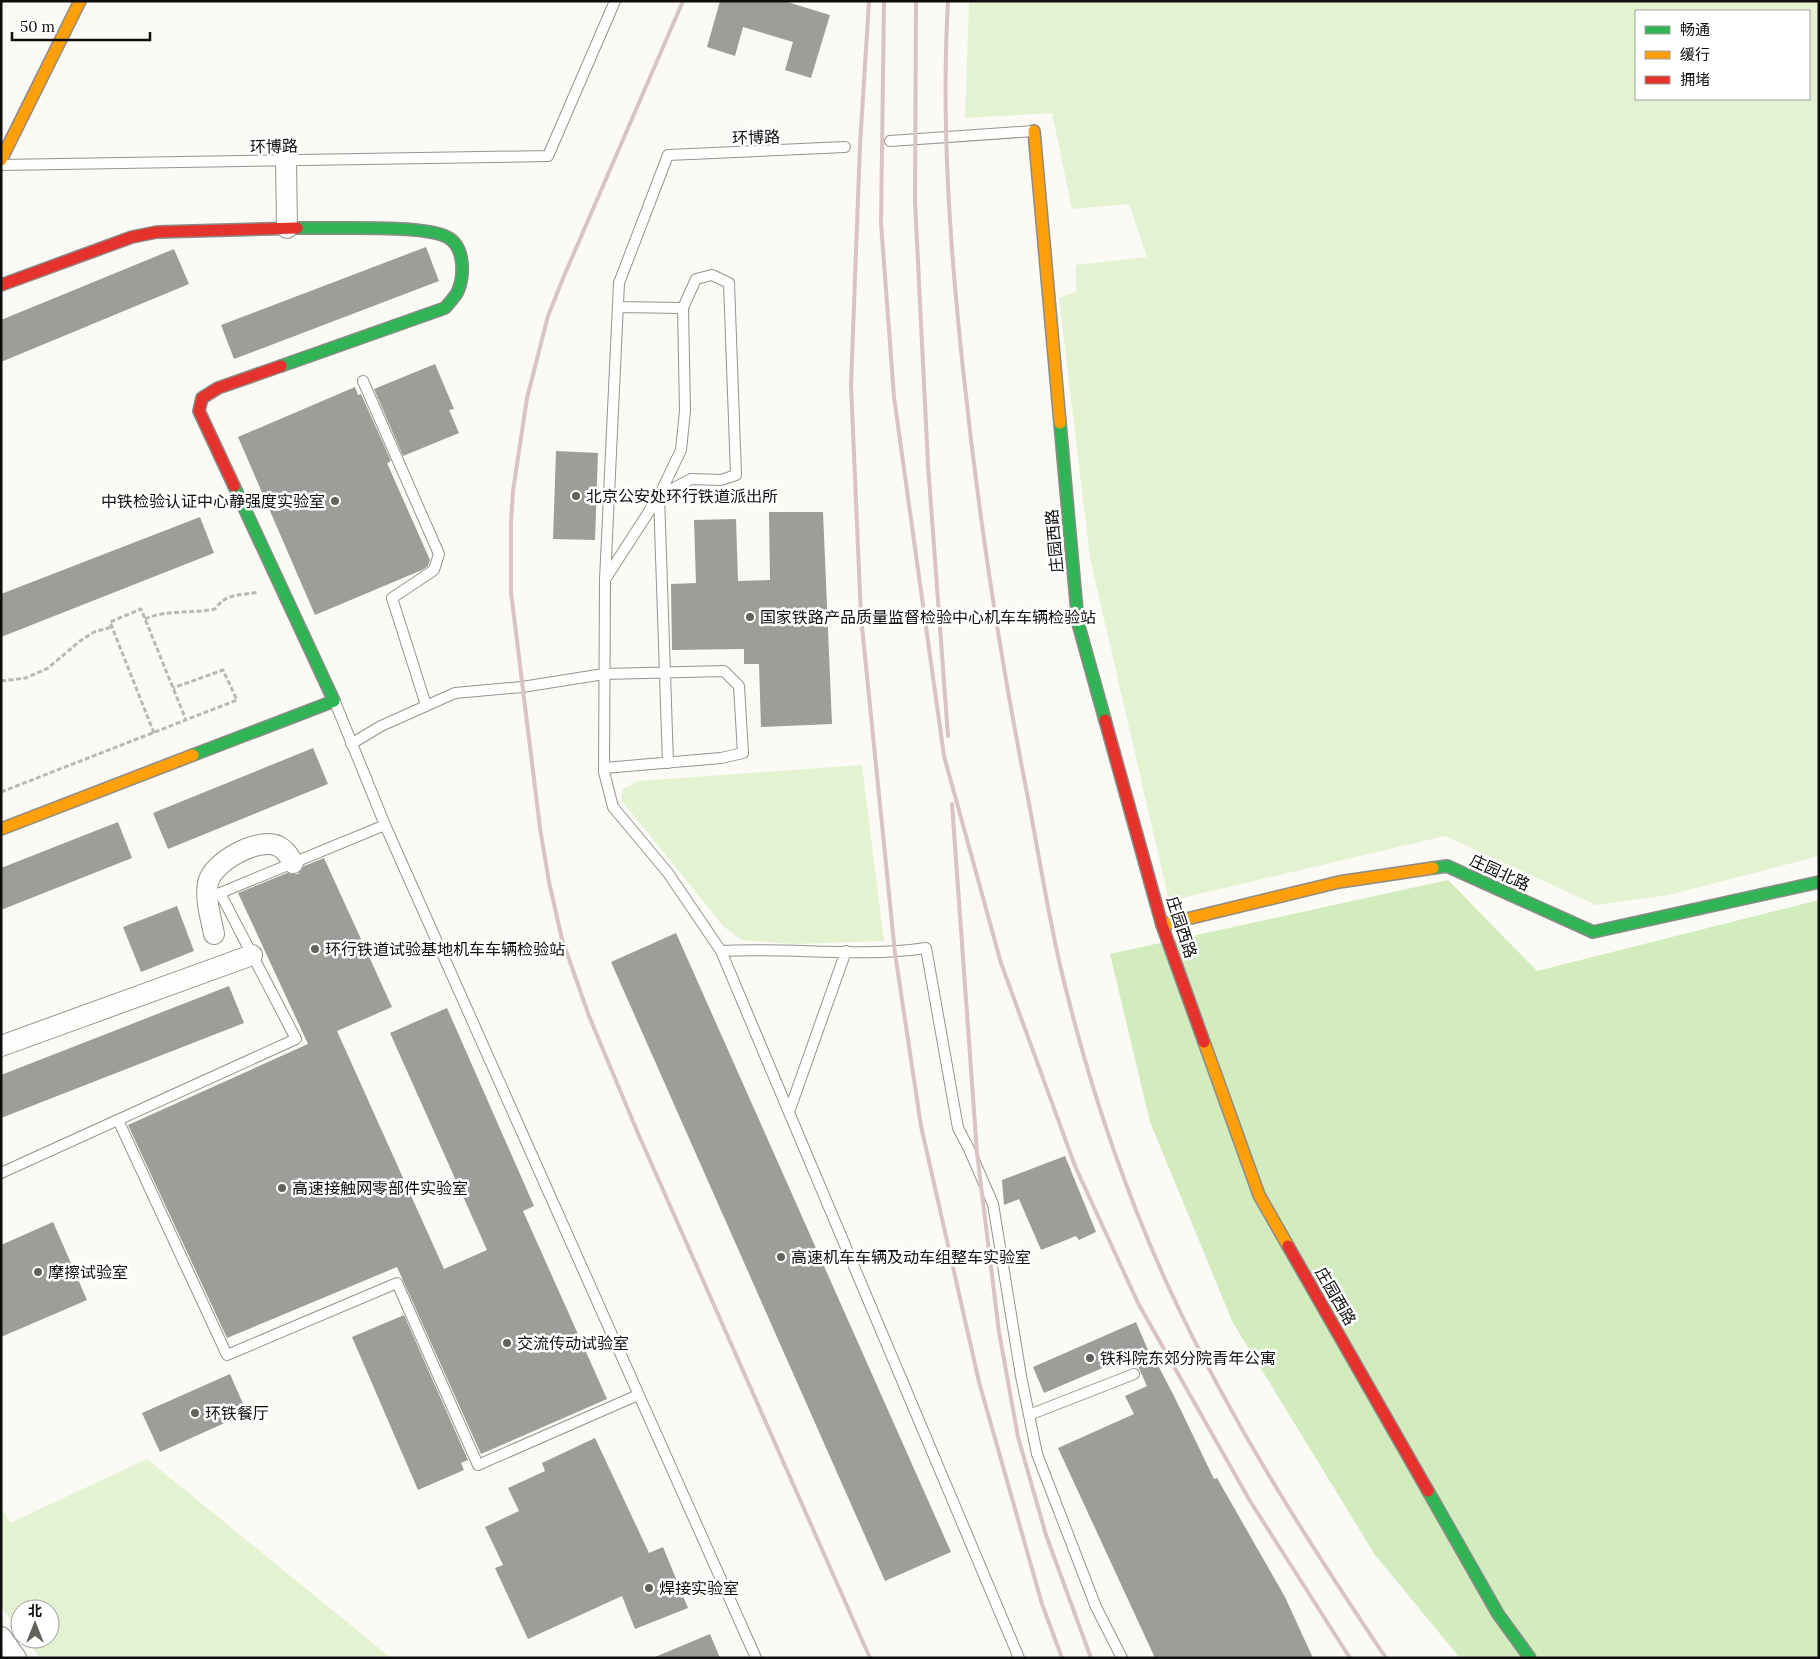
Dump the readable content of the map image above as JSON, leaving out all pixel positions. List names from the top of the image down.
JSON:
{
  "streets": {
    "street": ["庄园西路", "庄园北路"],
    "lane": ["环博路"]
  },
  "crossings": [
    ["庄园西路", "庄园北路"]
  ],
  "places": [
    "北京公安处环行铁道派出所",
    "中铁检验认证中心静强度实验室",
    "国家铁路产品质量监督检验中心机车车辆检验站",
    "环行铁道试验基地机车车辆检验站",
    "高速接触网零部件实验室",
    "高速机车车辆及动车组整车实验室",
    "摩擦试验室",
    "交流传动试验室",
    "铁科院东郊分院青年公寓",
    "环铁餐厅",
    "焊接实验室"
  ],
  "legend": ["畅通", "缓行", "拥堵"],
  "scale_bar": "50 m",
  "north": "top"
}
